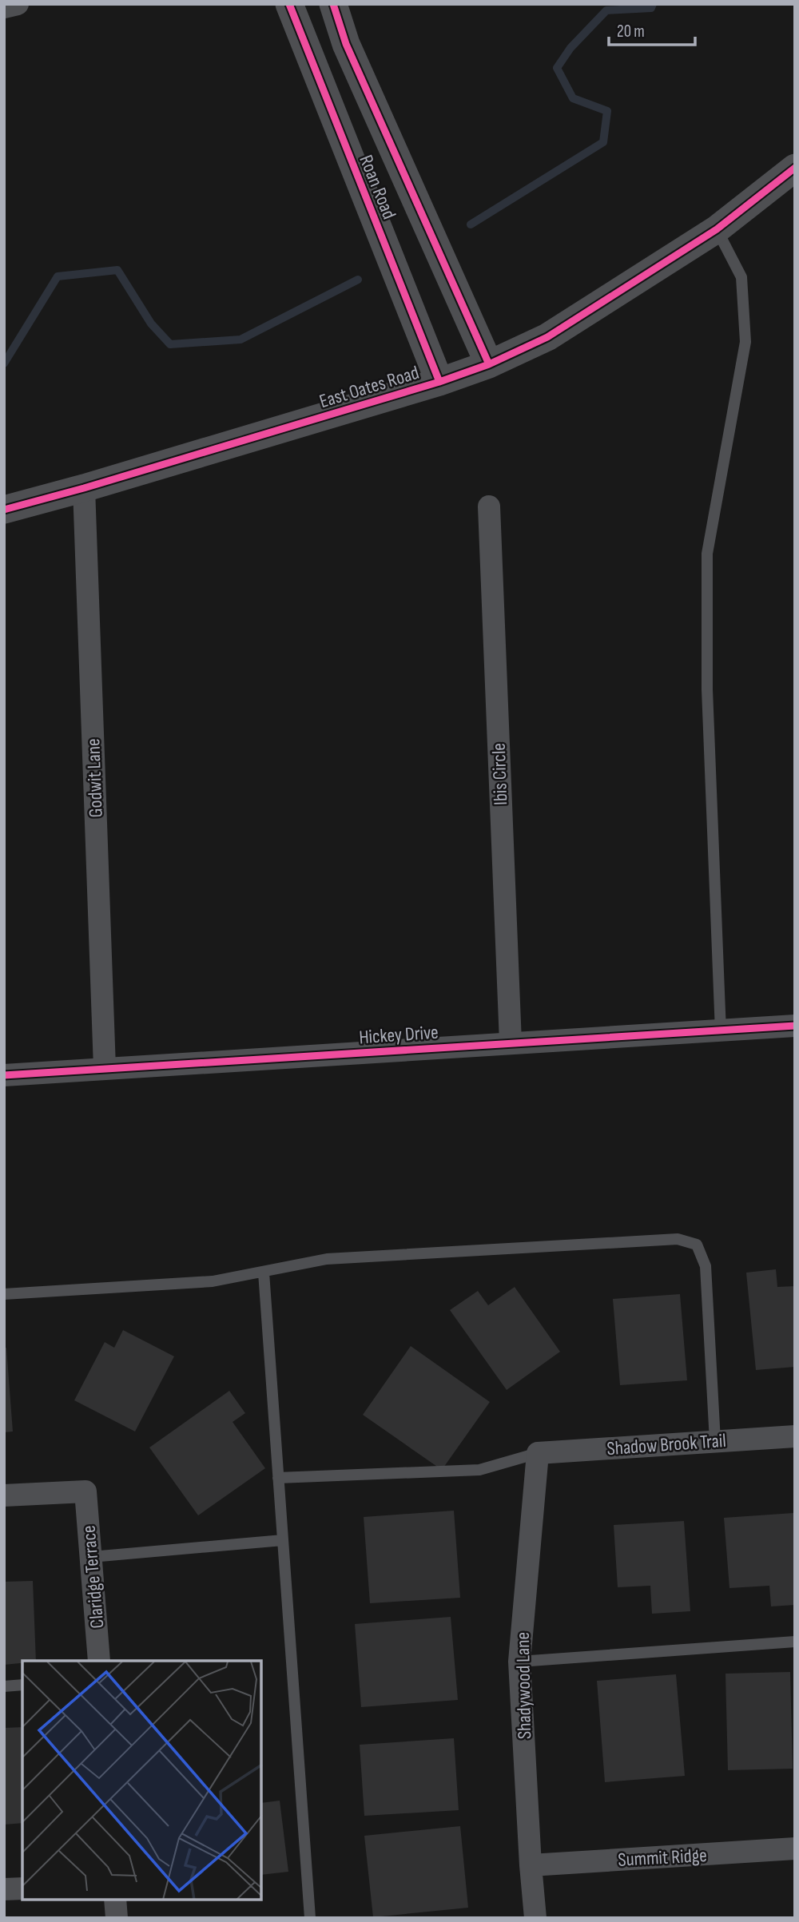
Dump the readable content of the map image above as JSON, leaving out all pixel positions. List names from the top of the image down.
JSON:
{
  "streets": {
    "street": [
      "Roan Road",
      "East Oates Road",
      "Ibis Circle",
      "Godwit Lane",
      "Hickey Drive",
      "Shadow Brook Trail",
      "Claridge Terrace",
      "Shadywood Lane",
      "Summit Ridge"
    ]
  },
  "crossings": [
    ["Roan Road", "East Oates Road"],
    ["East Oates Road", "Godwit Lane"],
    ["Ibis Circle", "Hickey Drive"],
    ["Godwit Lane", "Hickey Drive"],
    ["Shadow Brook Trail", "Shadywood Lane"],
    ["Shadywood Lane", "Summit Ridge"]
  ],
  "scale_bar": "20 m"
}
